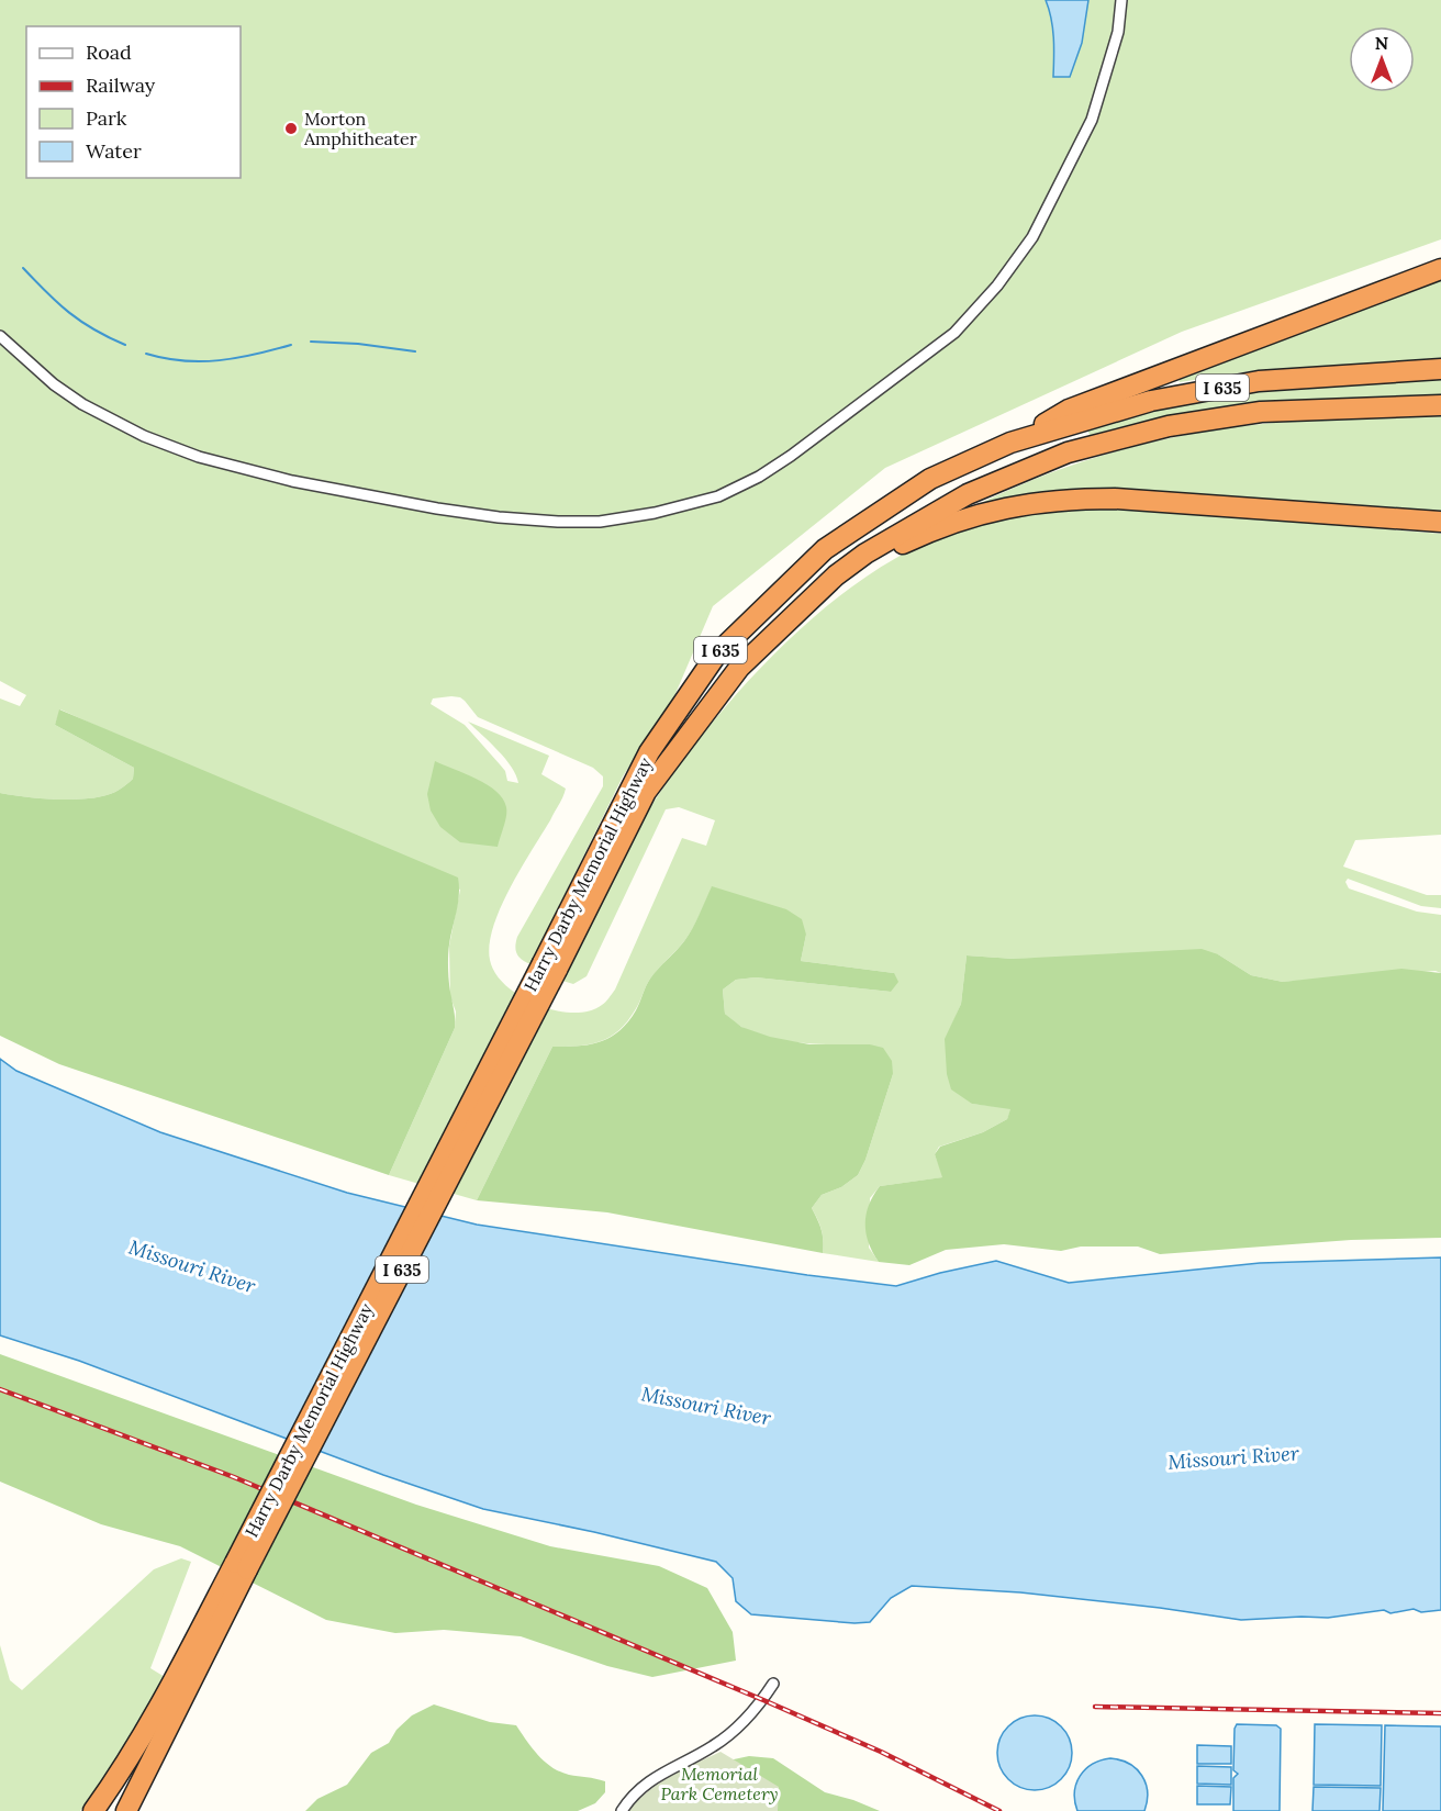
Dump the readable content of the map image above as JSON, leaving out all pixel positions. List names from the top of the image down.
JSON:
{
  "streets": {
    "highway": ["I 635", "Harry Darby Memorial Highway"]
  },
  "water": ["Missouri River"],
  "parks": ["Memorial Park Cemetery"],
  "places": ["Morton Amphitheater"],
  "legend": [
    "Road",
    "Railway",
    "Park",
    "Water"
  ],
  "north": "top"
}
